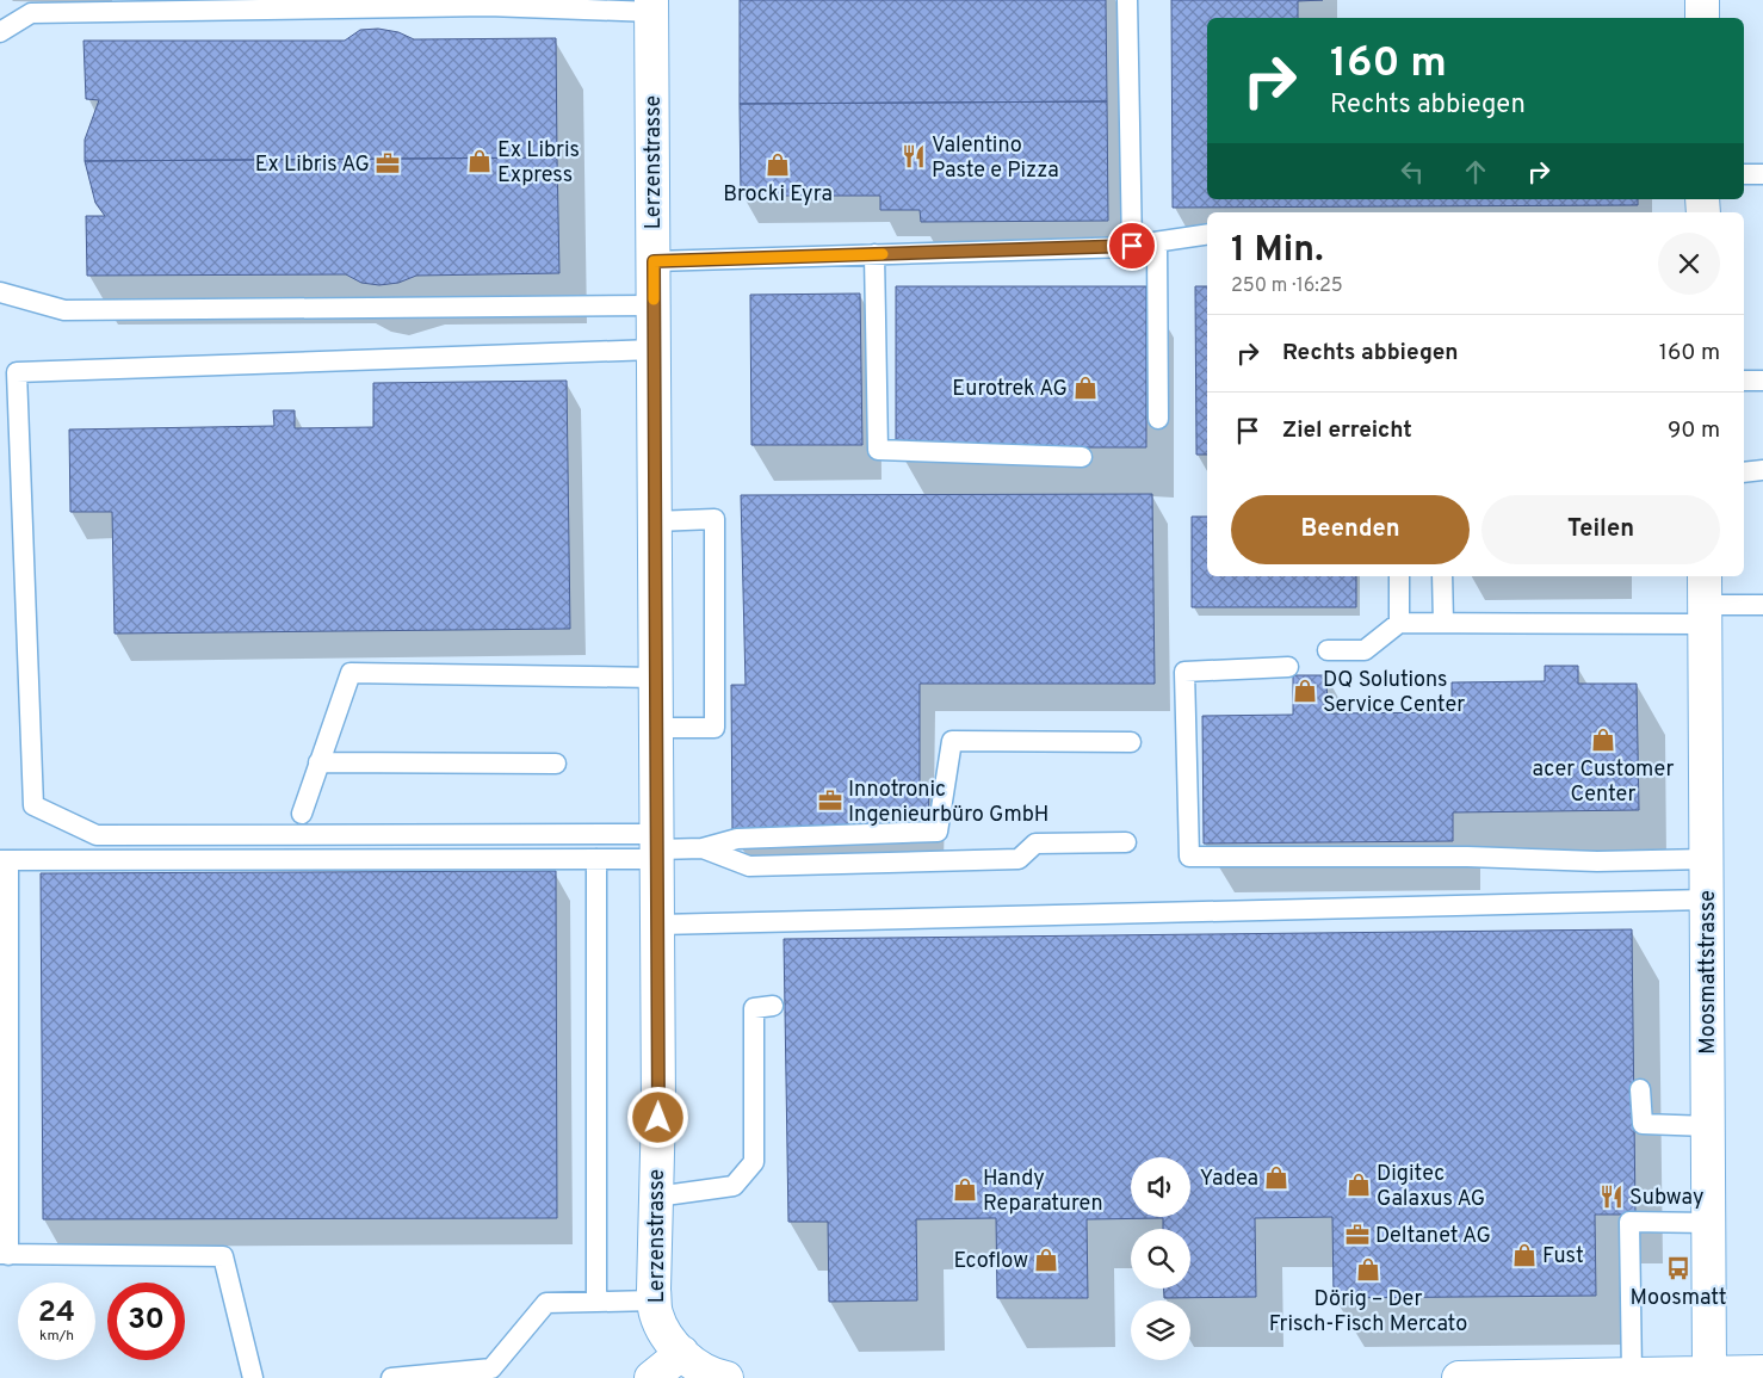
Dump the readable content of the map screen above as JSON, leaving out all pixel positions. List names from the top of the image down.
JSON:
{
  "streets": {
    "street": ["Lerzenstrasse", "Moosmattstrasse"]
  },
  "places": {
    "restaurant": ["Valentino Paste e Pizza", "Subway"],
    "shop": [
      "Ex Libris Express",
      "Brocki Eyra",
      "Eurotrek AG",
      "DQ Solutions Service Center",
      "acer Customer Center",
      "Yadea",
      "Digitec Galaxus AG",
      "Handy Reparaturen",
      "Fust",
      "Ecoflow",
      "Dörig – Der Frisch-Fisch Mercato"
    ],
    "office": ["Ex Libris AG", "Innotronic Ingenieurbüro GmbH", "Deltanet AG"],
    "bus stop": ["Moosmatt"]
  },
  "page": {
    "turn": ["160 m", "Rechts abbiegen"],
    "heading": ["1 Min.", "250 m · 16:25"],
    "list": [
      {
        "name": "Rechts abbiegen",
        "value": "160 m"
      },
      {
        "name": "Ziel erreicht",
        "value": "90 m"
      }
    ],
    "buttons": ["Beenden", "Teilen"],
    "speed": "24 km/h",
    "limit": "30"
  }
}
